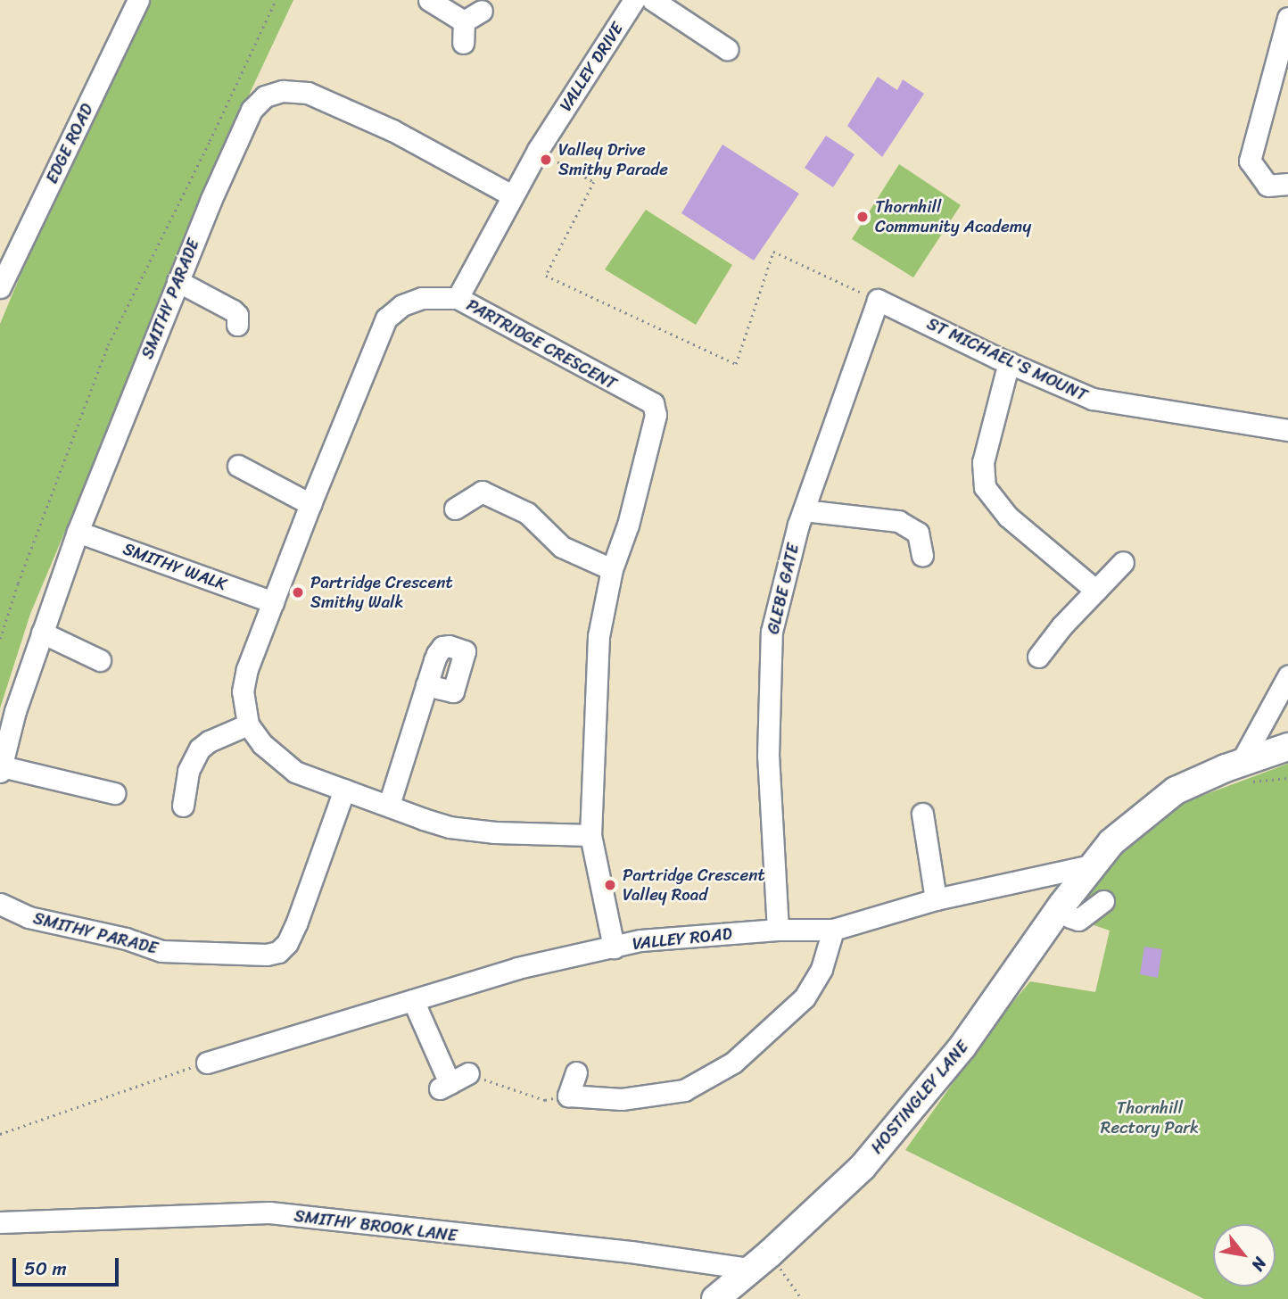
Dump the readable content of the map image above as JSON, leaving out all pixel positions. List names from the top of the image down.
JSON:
{
  "streets": {
    "main road": ["HOSTINGLEY LANE"],
    "street": [
      "VALLEY DRIVE",
      "EDGE ROAD",
      "SMITHY PARADE",
      "PARTRIDGE CRESCENT",
      "ST MICHAEL'S MOUNT",
      "SMITHY WALK",
      "GLEBE GATE",
      "VALLEY ROAD",
      "SMITHY BROOK LANE"
    ]
  },
  "crossings": [
    ["VALLEY DRIVE", "SMITHY PARADE"],
    ["VALLEY DRIVE", "PARTRIDGE CRESCENT"],
    ["SMITHY PARADE", "PARTRIDGE CRESCENT"],
    ["SMITHY PARADE", "SMITHY WALK"],
    ["PARTRIDGE CRESCENT", "SMITHY WALK"],
    ["PARTRIDGE CRESCENT", "VALLEY ROAD"],
    ["ST MICHAEL'S MOUNT", "GLEBE GATE"],
    ["GLEBE GATE", "VALLEY ROAD"],
    ["VALLEY ROAD", "HOSTINGLEY LANE"],
    ["HOSTINGLEY LANE", "SMITHY BROOK LANE"]
  ],
  "parks": ["Thornhill Rectory Park"],
  "places": [
    "Valley Drive Smithy Parade",
    "Thornhill Community Academy",
    "Partridge Crescent Smithy Walk",
    "Partridge Crescent Valley Road"
  ],
  "scale_bar": "50 m",
  "north": "bottom right"
}
